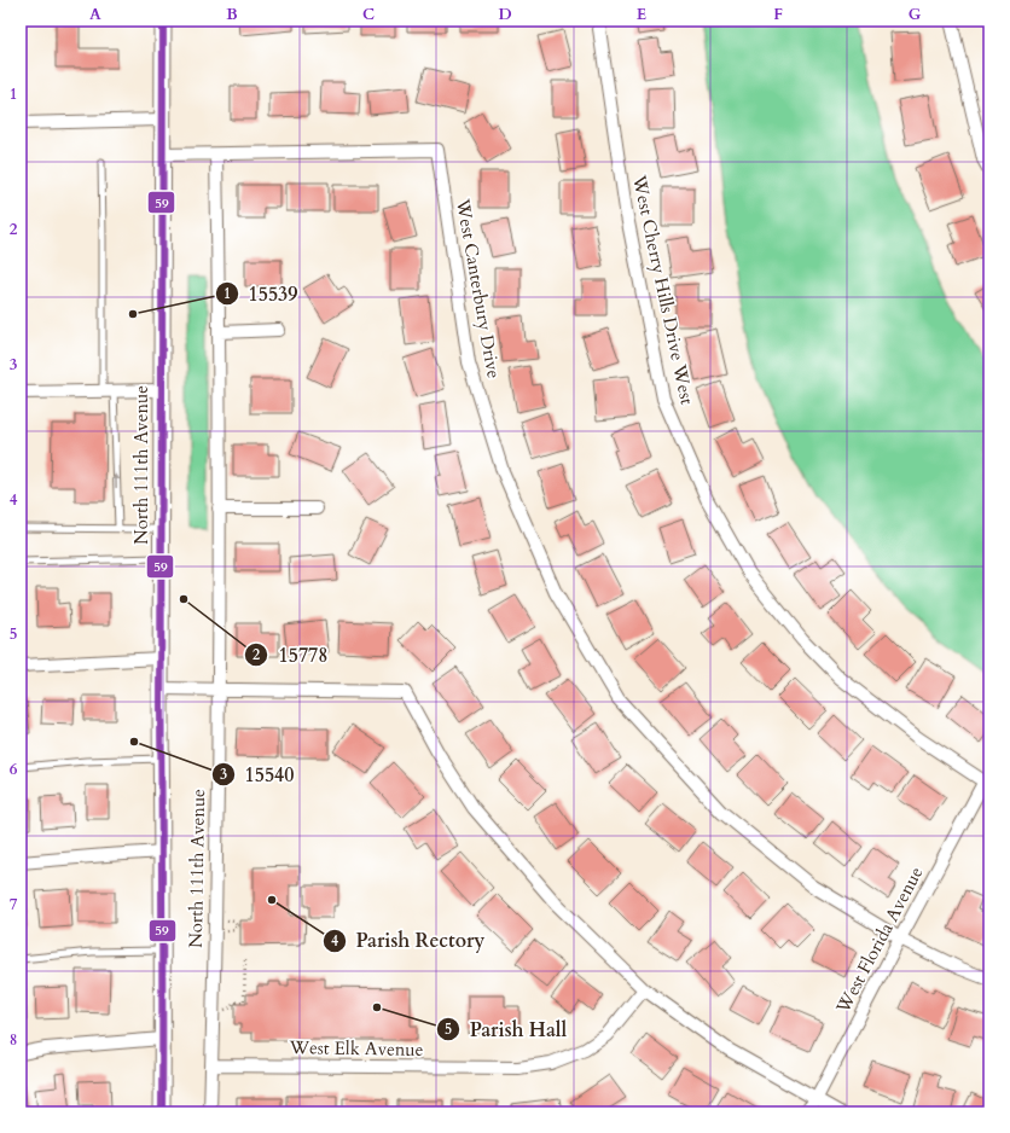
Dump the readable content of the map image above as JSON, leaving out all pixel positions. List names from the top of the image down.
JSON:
{
  "streets": {
    "street": [
      "West Canterbury Drive",
      "West Cherry Hills Drive West",
      "North 111th Avenue",
      "West Florida Avenue",
      "West Elk Avenue"
    ]
  },
  "crossings": [
    ["West Canterbury Drive", "North 111th Avenue"],
    ["West Canterbury Drive", "West Florida Avenue"],
    ["West Cherry Hills Drive West", "West Florida Avenue"],
    ["North 111th Avenue", "West Elk Avenue"]
  ],
  "places": [
    "15539",
    "15778",
    "15540",
    "Parish Rectory",
    "Parish Hall"
  ],
  "lines": ["transit line 59"],
  "grid": {
    "columns": [
      "A",
      "B",
      "C",
      "D",
      "E",
      "F",
      "G"
    ],
    "rows": [
      "1",
      "2",
      "3",
      "4",
      "5",
      "6",
      "7",
      "8"
    ]
  }
}
